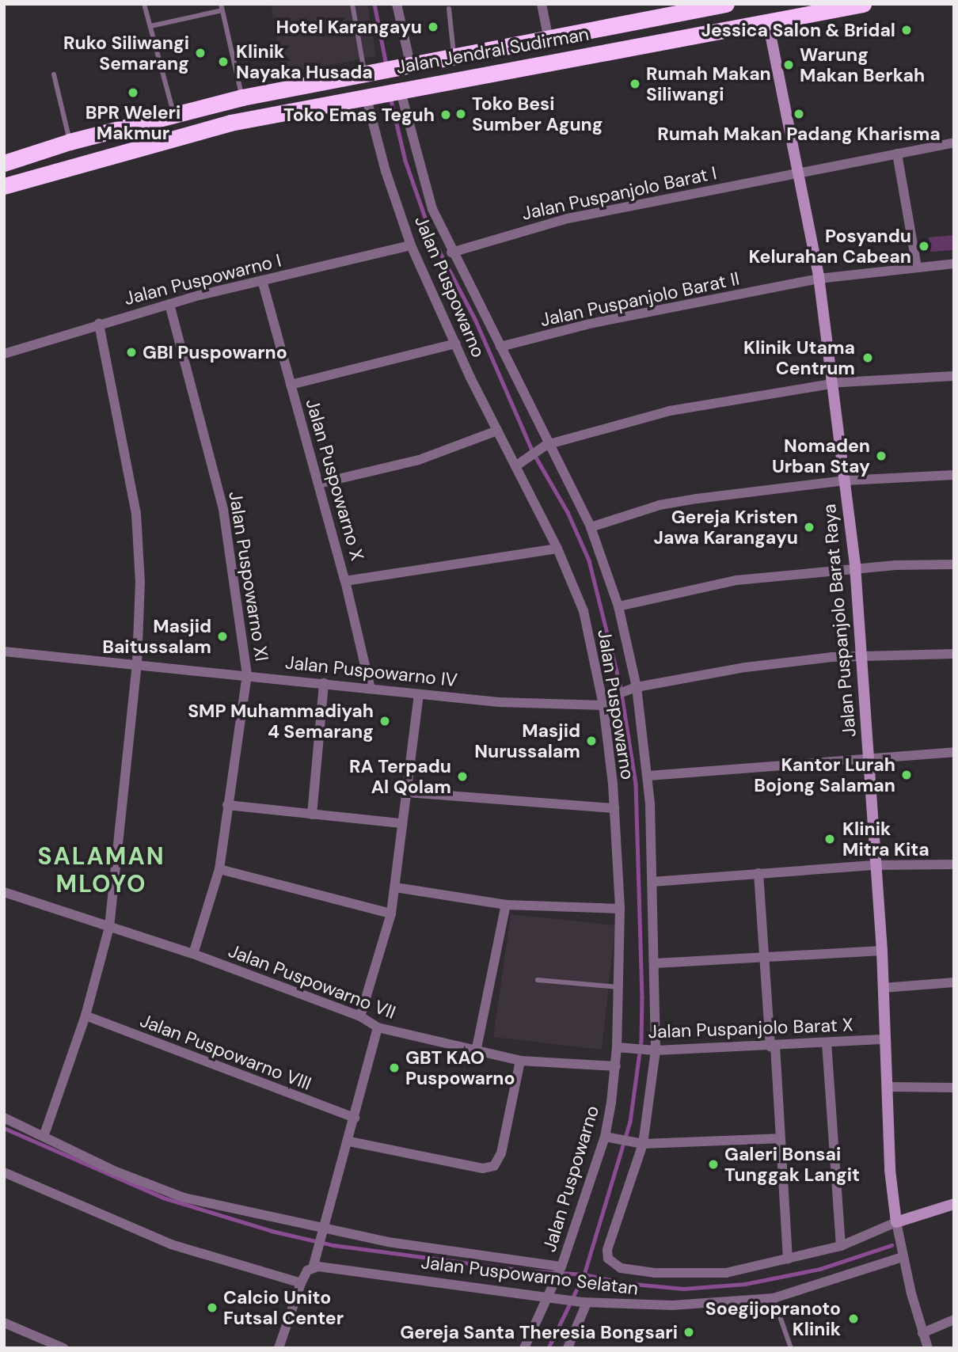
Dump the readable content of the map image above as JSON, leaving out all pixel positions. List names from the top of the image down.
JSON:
{
  "streets": {
    "highway": ["Jalan Jendral Sudirman"],
    "street": [
      "Jalan Puspanjolo Barat I",
      "Jalan Puspowarno I",
      "Jalan Puspowarno",
      "Jalan Puspanjolo Barat II",
      "Jalan Puspowarno X",
      "Jalan Puspowarno XI",
      "Jalan Puspanjolo Barat Raya",
      "Jalan Puspowarno IV",
      "Jalan Puspowarno VII",
      "Jalan Puspanjolo Barat X",
      "Jalan Puspowarno VIII",
      "Jalan Puspowarno Selatan"
    ]
  },
  "crossings": [
    ["Jalan Jendral Sudirman", "Jalan Puspowarno"],
    ["Jalan Jendral Sudirman", "Jalan Puspanjolo Barat Raya"],
    ["Jalan Puspanjolo Barat I", "Jalan Puspowarno"],
    ["Jalan Puspanjolo Barat I", "Jalan Puspanjolo Barat Raya"],
    ["Jalan Puspowarno I", "Jalan Puspowarno"],
    ["Jalan Puspowarno I", "Jalan Puspowarno X"],
    ["Jalan Puspowarno I", "Jalan Puspowarno XI"],
    ["Jalan Puspowarno", "Jalan Puspanjolo Barat II"],
    ["Jalan Puspowarno", "Jalan Puspowarno IV"],
    ["Jalan Puspowarno", "Jalan Puspowarno VII"],
    ["Jalan Puspowarno", "Jalan Puspanjolo Barat X"],
    ["Jalan Puspowarno", "Jalan Puspowarno Selatan"],
    ["Jalan Puspanjolo Barat II", "Jalan Puspanjolo Barat Raya"],
    ["Jalan Puspowarno X", "Jalan Puspowarno IV"],
    ["Jalan Puspowarno XI", "Jalan Puspowarno IV"],
    ["Jalan Puspowarno XI", "Jalan Puspowarno VII"],
    ["Jalan Puspanjolo Barat Raya", "Jalan Puspanjolo Barat X"]
  ],
  "districts": ["SALAMAN MLOYO"],
  "places": [
    "Hotel Karangayu",
    "Jessica Salon & Bridal",
    "Ruko Siliwangi Semarang",
    "Klinik Nayaka Husada",
    "Warung Makan Berkah",
    "Rumah Makan Siliwangi",
    "BPR Weleri Makmur",
    "Toko Besi Sumber Agung",
    "Rumah Makan Padang Kharisma",
    "Toko Emas Teguh",
    "Posyandu Kelurahan Cabean",
    "GBI Puspowarno",
    "Klinik Utama Centrum",
    "Nomaden Urban Stay",
    "Gereja Kristen Jawa Karangayu",
    "Masjid Baitussalam",
    "SMP Muhammadiyah 4 Semarang",
    "Masjid Nurussalam",
    "Kantor Lurah Bojong Salaman",
    "RA Terpadu Al Qolam",
    "Klinik Mitra Kita",
    "GBT KAO Puspowarno",
    "Galeri Bonsai Tunggak Langit",
    "Calcio Unito Futsal Center",
    "Soegijopranoto Klinik",
    "Gereja Santa Theresia Bongsari"
  ]
}
